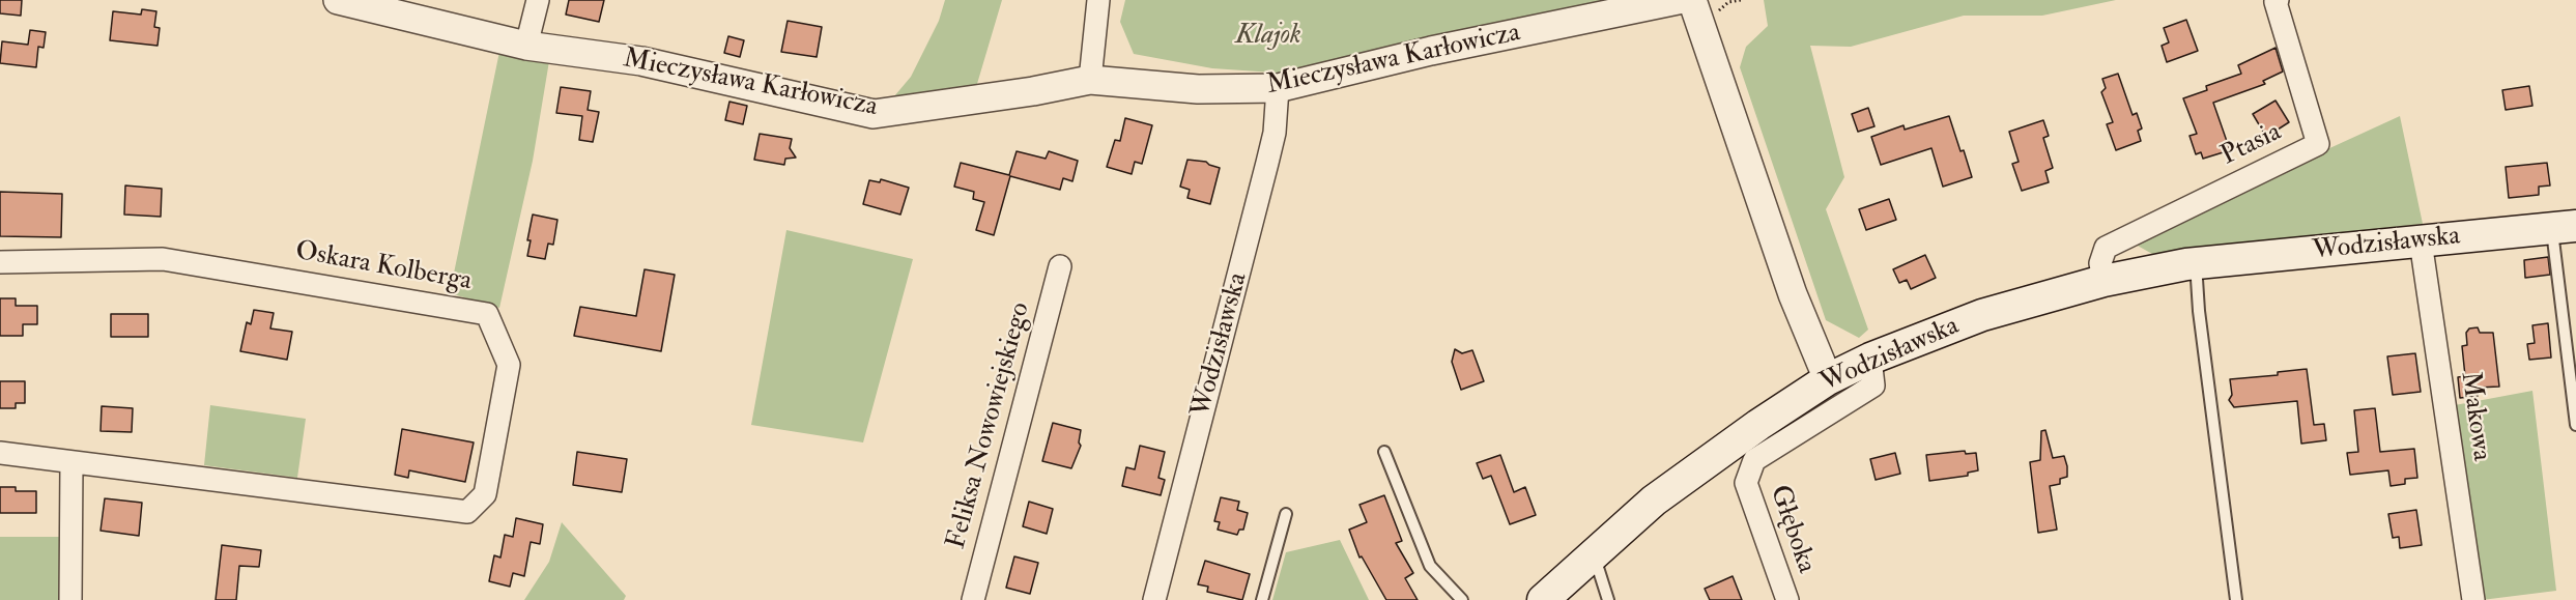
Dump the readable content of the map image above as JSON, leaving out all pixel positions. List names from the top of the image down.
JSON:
{
  "streets": {
    "main road": ["Wodzisławska"],
    "street": [
      "Mieczysława Karłowicza",
      "Ptasia",
      "Oskara Kolberga",
      "Makowa",
      "Feliksa Nowowiejskiego",
      "Głęboka"
    ]
  },
  "crossings": [
    ["Mieczysława Karłowicza", "Wodzisławska"],
    ["Ptasia", "Wodzisławska"],
    ["Wodzisławska", "Makowa"],
    ["Wodzisławska", "Głęboka"]
  ],
  "parks": ["Klajok"]
}
